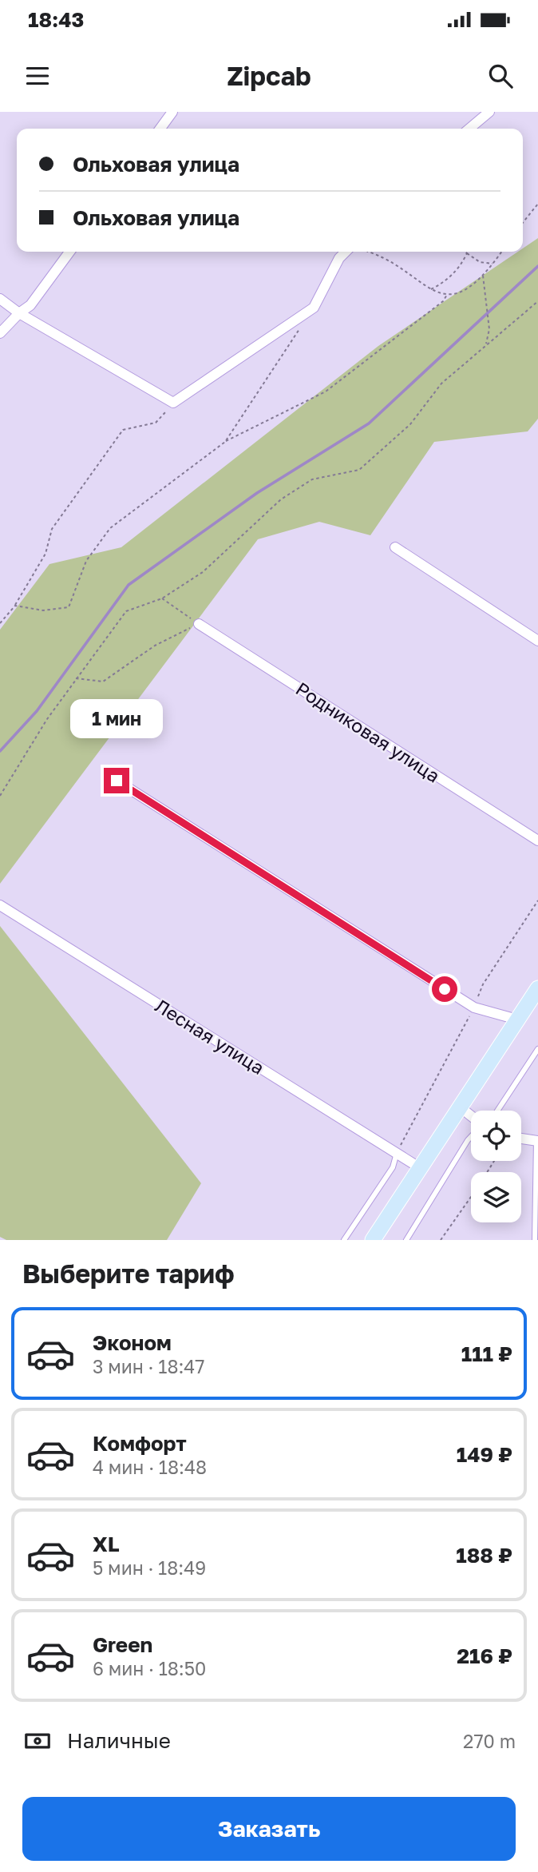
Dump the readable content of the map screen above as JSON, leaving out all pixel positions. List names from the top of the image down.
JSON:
{
  "streets": {
    "street": ["Родниковая улица", "Лесная улица"]
  },
  "page": {
    "status": "18:43",
    "header": "Zipcab",
    "banner": ["Ольховая улица", "Ольховая улица"],
    "bubble": "1 мин",
    "heading": "Выберите тариф",
    "list": [
      {
        "name": "Эконом",
        "note": "3 мин · 18:47",
        "value": "111 ₽"
      },
      {
        "name": "Комфорт",
        "note": "4 мин · 18:48",
        "value": "149 ₽"
      },
      {
        "name": "XL",
        "note": "5 мин · 18:49",
        "value": "188 ₽"
      },
      {
        "name": "Green",
        "note": "6 мин · 18:50",
        "value": "216 ₽"
      }
    ],
    "pay": ["Наличные", "270 m"],
    "buttons": "Заказать"
  }
}
